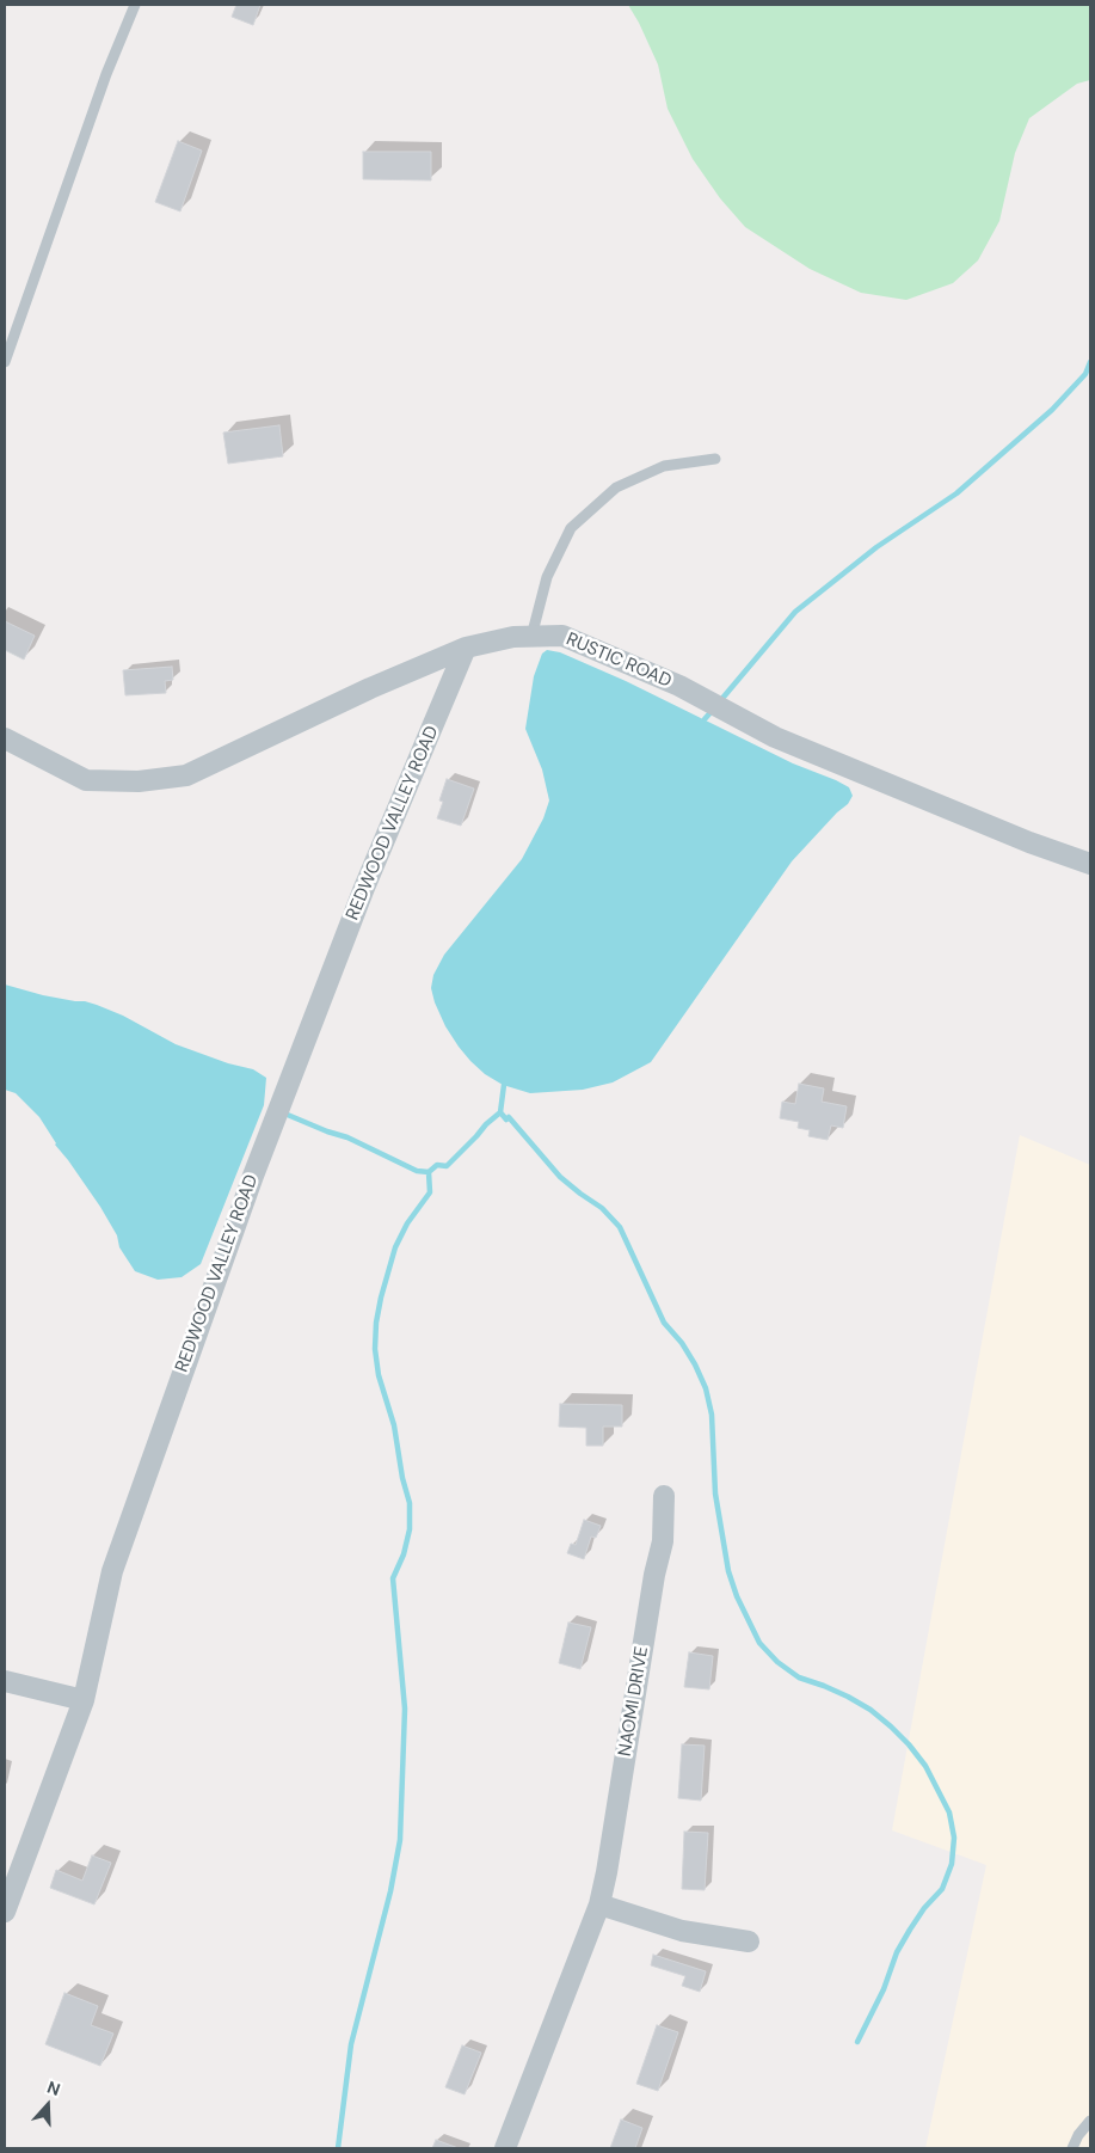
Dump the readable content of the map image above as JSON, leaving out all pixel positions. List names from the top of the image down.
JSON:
{
  "streets": {
    "street": ["RUSTIC ROAD", "REDWOOD VALLEY ROAD", "NAOMI DRIVE"]
  },
  "crossings": [
    ["RUSTIC ROAD", "REDWOOD VALLEY ROAD"]
  ],
  "north": "top"
}
